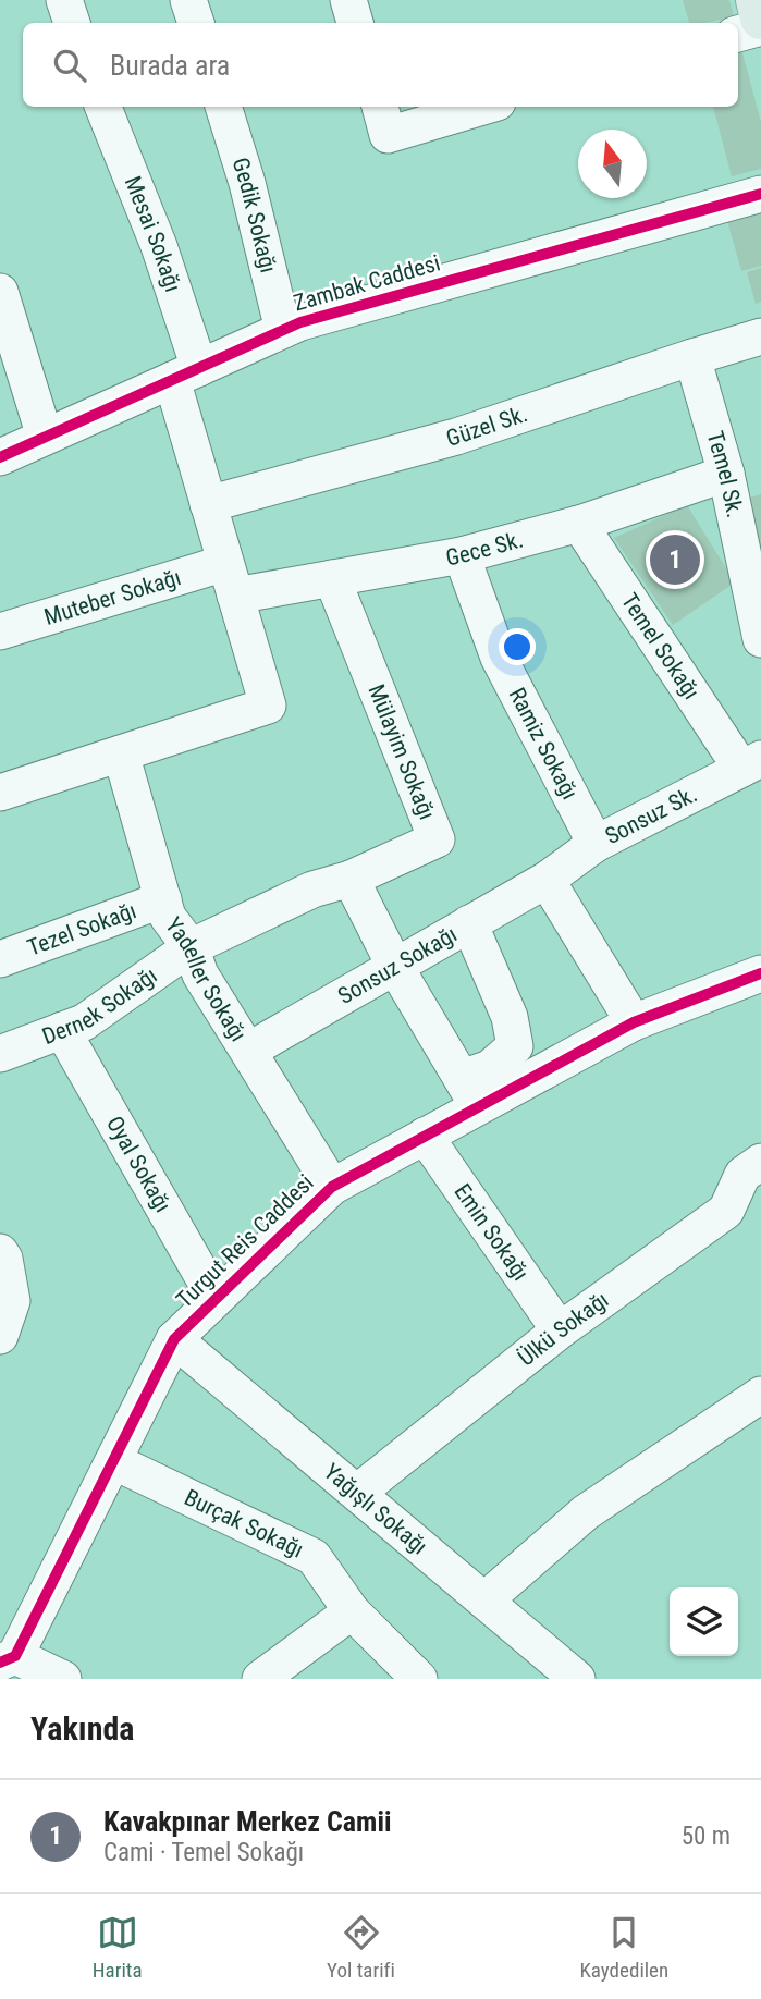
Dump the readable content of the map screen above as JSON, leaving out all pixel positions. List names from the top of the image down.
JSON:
{
  "streets": {
    "street": [
      "Gedik Sokağı",
      "Mesai Sokağı",
      "Zambak Caddesi",
      "Güzel Sk.",
      "Temel Sk.",
      "Gece Sk.",
      "Muteber Sokağı",
      "Temel Sokağı",
      "Ramiz Sokağı",
      "Mülayim Sokağı",
      "Sonsuz Sk.",
      "Tezel Sokağı",
      "Sonsuz Sokağı",
      "Yadeller Sokağı",
      "Dernek Sokağı",
      "Oyal Sokağı",
      "Emin Sokağı",
      "Turgut Reis Caddesi",
      "Ülkü Sokağı",
      "Yağışlı Sokağı",
      "Burçak Sokağı"
    ]
  },
  "crossings": [
    ["Gedik Sokağı", "Zambak Caddesi"],
    ["Mesai Sokağı", "Zambak Caddesi"],
    ["Mesai Sokağı", "Güzel Sk."],
    ["Mesai Sokağı", "Gece Sk."],
    ["Mesai Sokağı", "Muteber Sokağı"],
    ["Mesai Sokağı", "Yadeller Sokağı"],
    ["Güzel Sk.", "Temel Sk."],
    ["Temel Sk.", "Gece Sk."],
    ["Gece Sk.", "Muteber Sokağı"],
    ["Gece Sk.", "Temel Sokağı"],
    ["Gece Sk.", "Ramiz Sokağı"],
    ["Gece Sk.", "Mülayim Sokağı"],
    ["Temel Sokağı", "Sonsuz Sk."],
    ["Ramiz Sokağı", "Sonsuz Sk."],
    ["Mülayim Sokağı", "Dernek Sokağı"],
    ["Sonsuz Sk.", "Sonsuz Sokağı"],
    ["Tezel Sokağı", "Yadeller Sokağı"],
    ["Sonsuz Sokağı", "Yadeller Sokağı"],
    ["Yadeller Sokağı", "Dernek Sokağı"],
    ["Yadeller Sokağı", "Turgut Reis Caddesi"],
    ["Dernek Sokağı", "Oyal Sokağı"],
    ["Oyal Sokağı", "Turgut Reis Caddesi"],
    ["Emin Sokağı", "Turgut Reis Caddesi"],
    ["Emin Sokağı", "Ülkü Sokağı"],
    ["Turgut Reis Caddesi", "Yağışlı Sokağı"],
    ["Turgut Reis Caddesi", "Burçak Sokağı"],
    ["Ülkü Sokağı", "Yağışlı Sokağı"]
  ],
  "north": "top",
  "page": {
    "search": "Burada ara",
    "pins": "1",
    "heading": "Yakında",
    "list": [
      {
        "mark": "1",
        "name": "Kavakpınar Merkez Camii",
        "note": "Cami · Temel Sokağı",
        "value": "50 m"
      }
    ],
    "nav": ["Harita", "Yol tarifi", "Kaydedilen"]
  }
}
